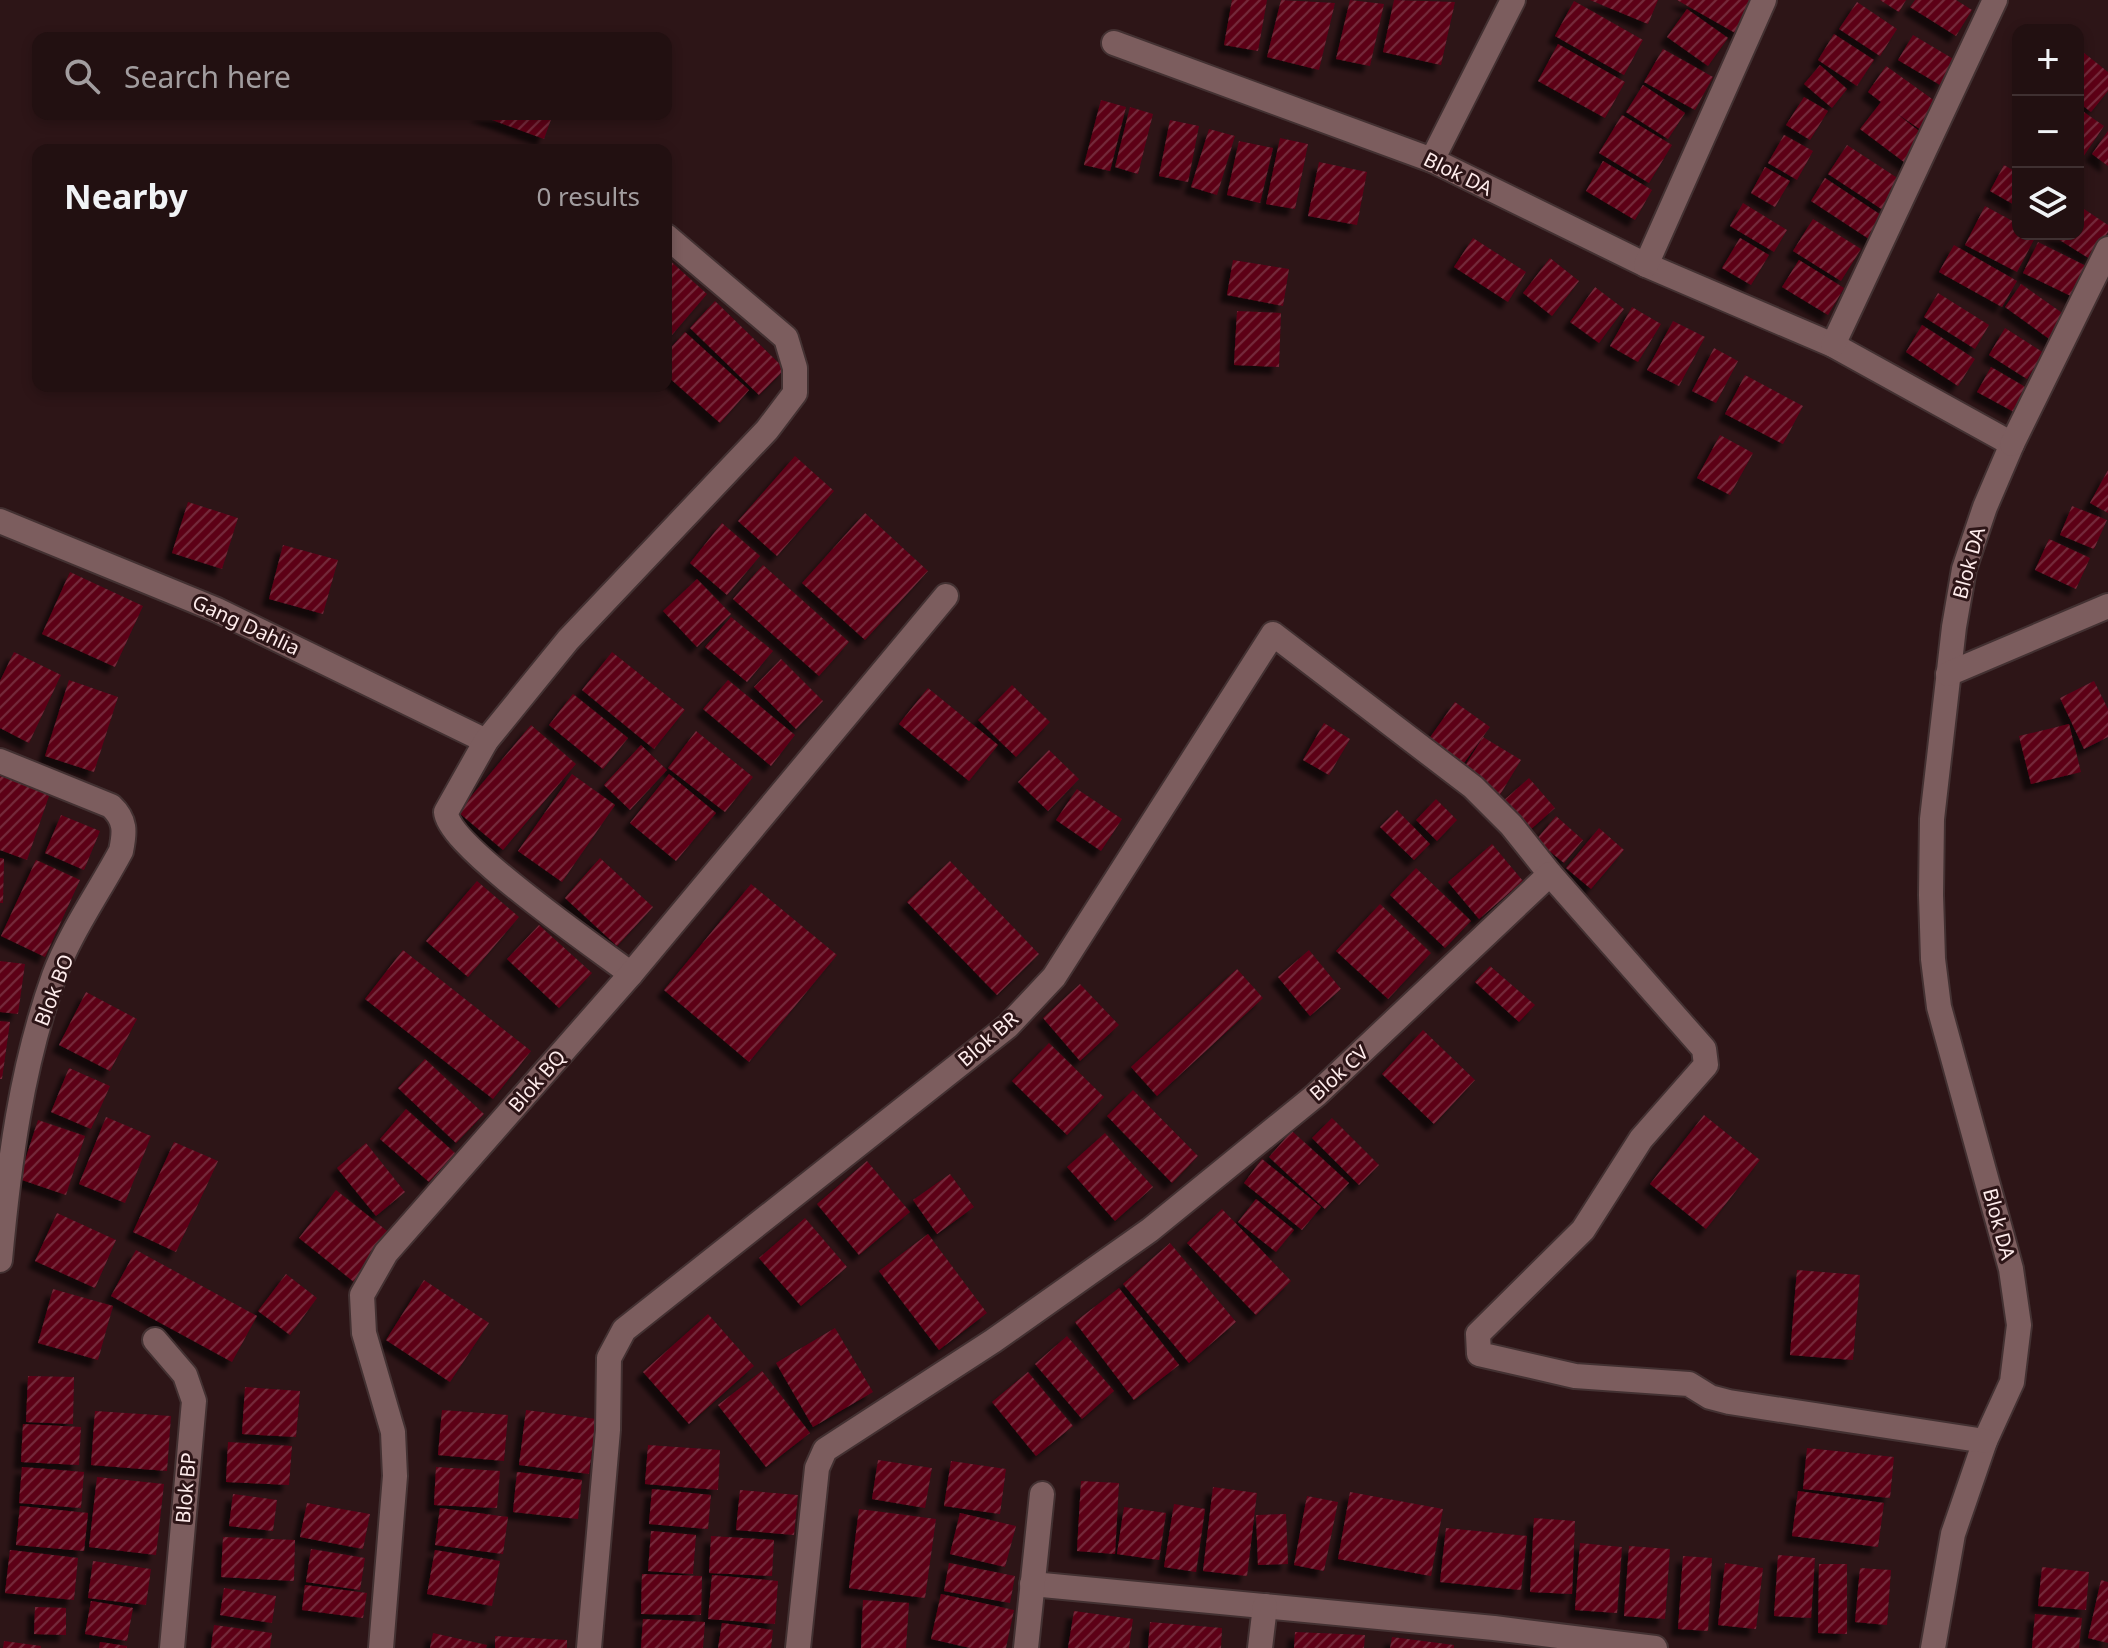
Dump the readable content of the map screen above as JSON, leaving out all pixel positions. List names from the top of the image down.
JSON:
{
  "streets": {
    "street": [
      "Blok DA",
      "Gang Dahlia",
      "Blok BO",
      "Blok BR",
      "Blok CV",
      "Blok BQ",
      "Blok BP"
    ]
  },
  "crossings": [
    ["Blok BR", "Blok CV"]
  ],
  "page": {
    "map_buttons": ["+", "−"],
    "search": "Search here",
    "heading": ["Nearby", "0 results"]
  }
}
